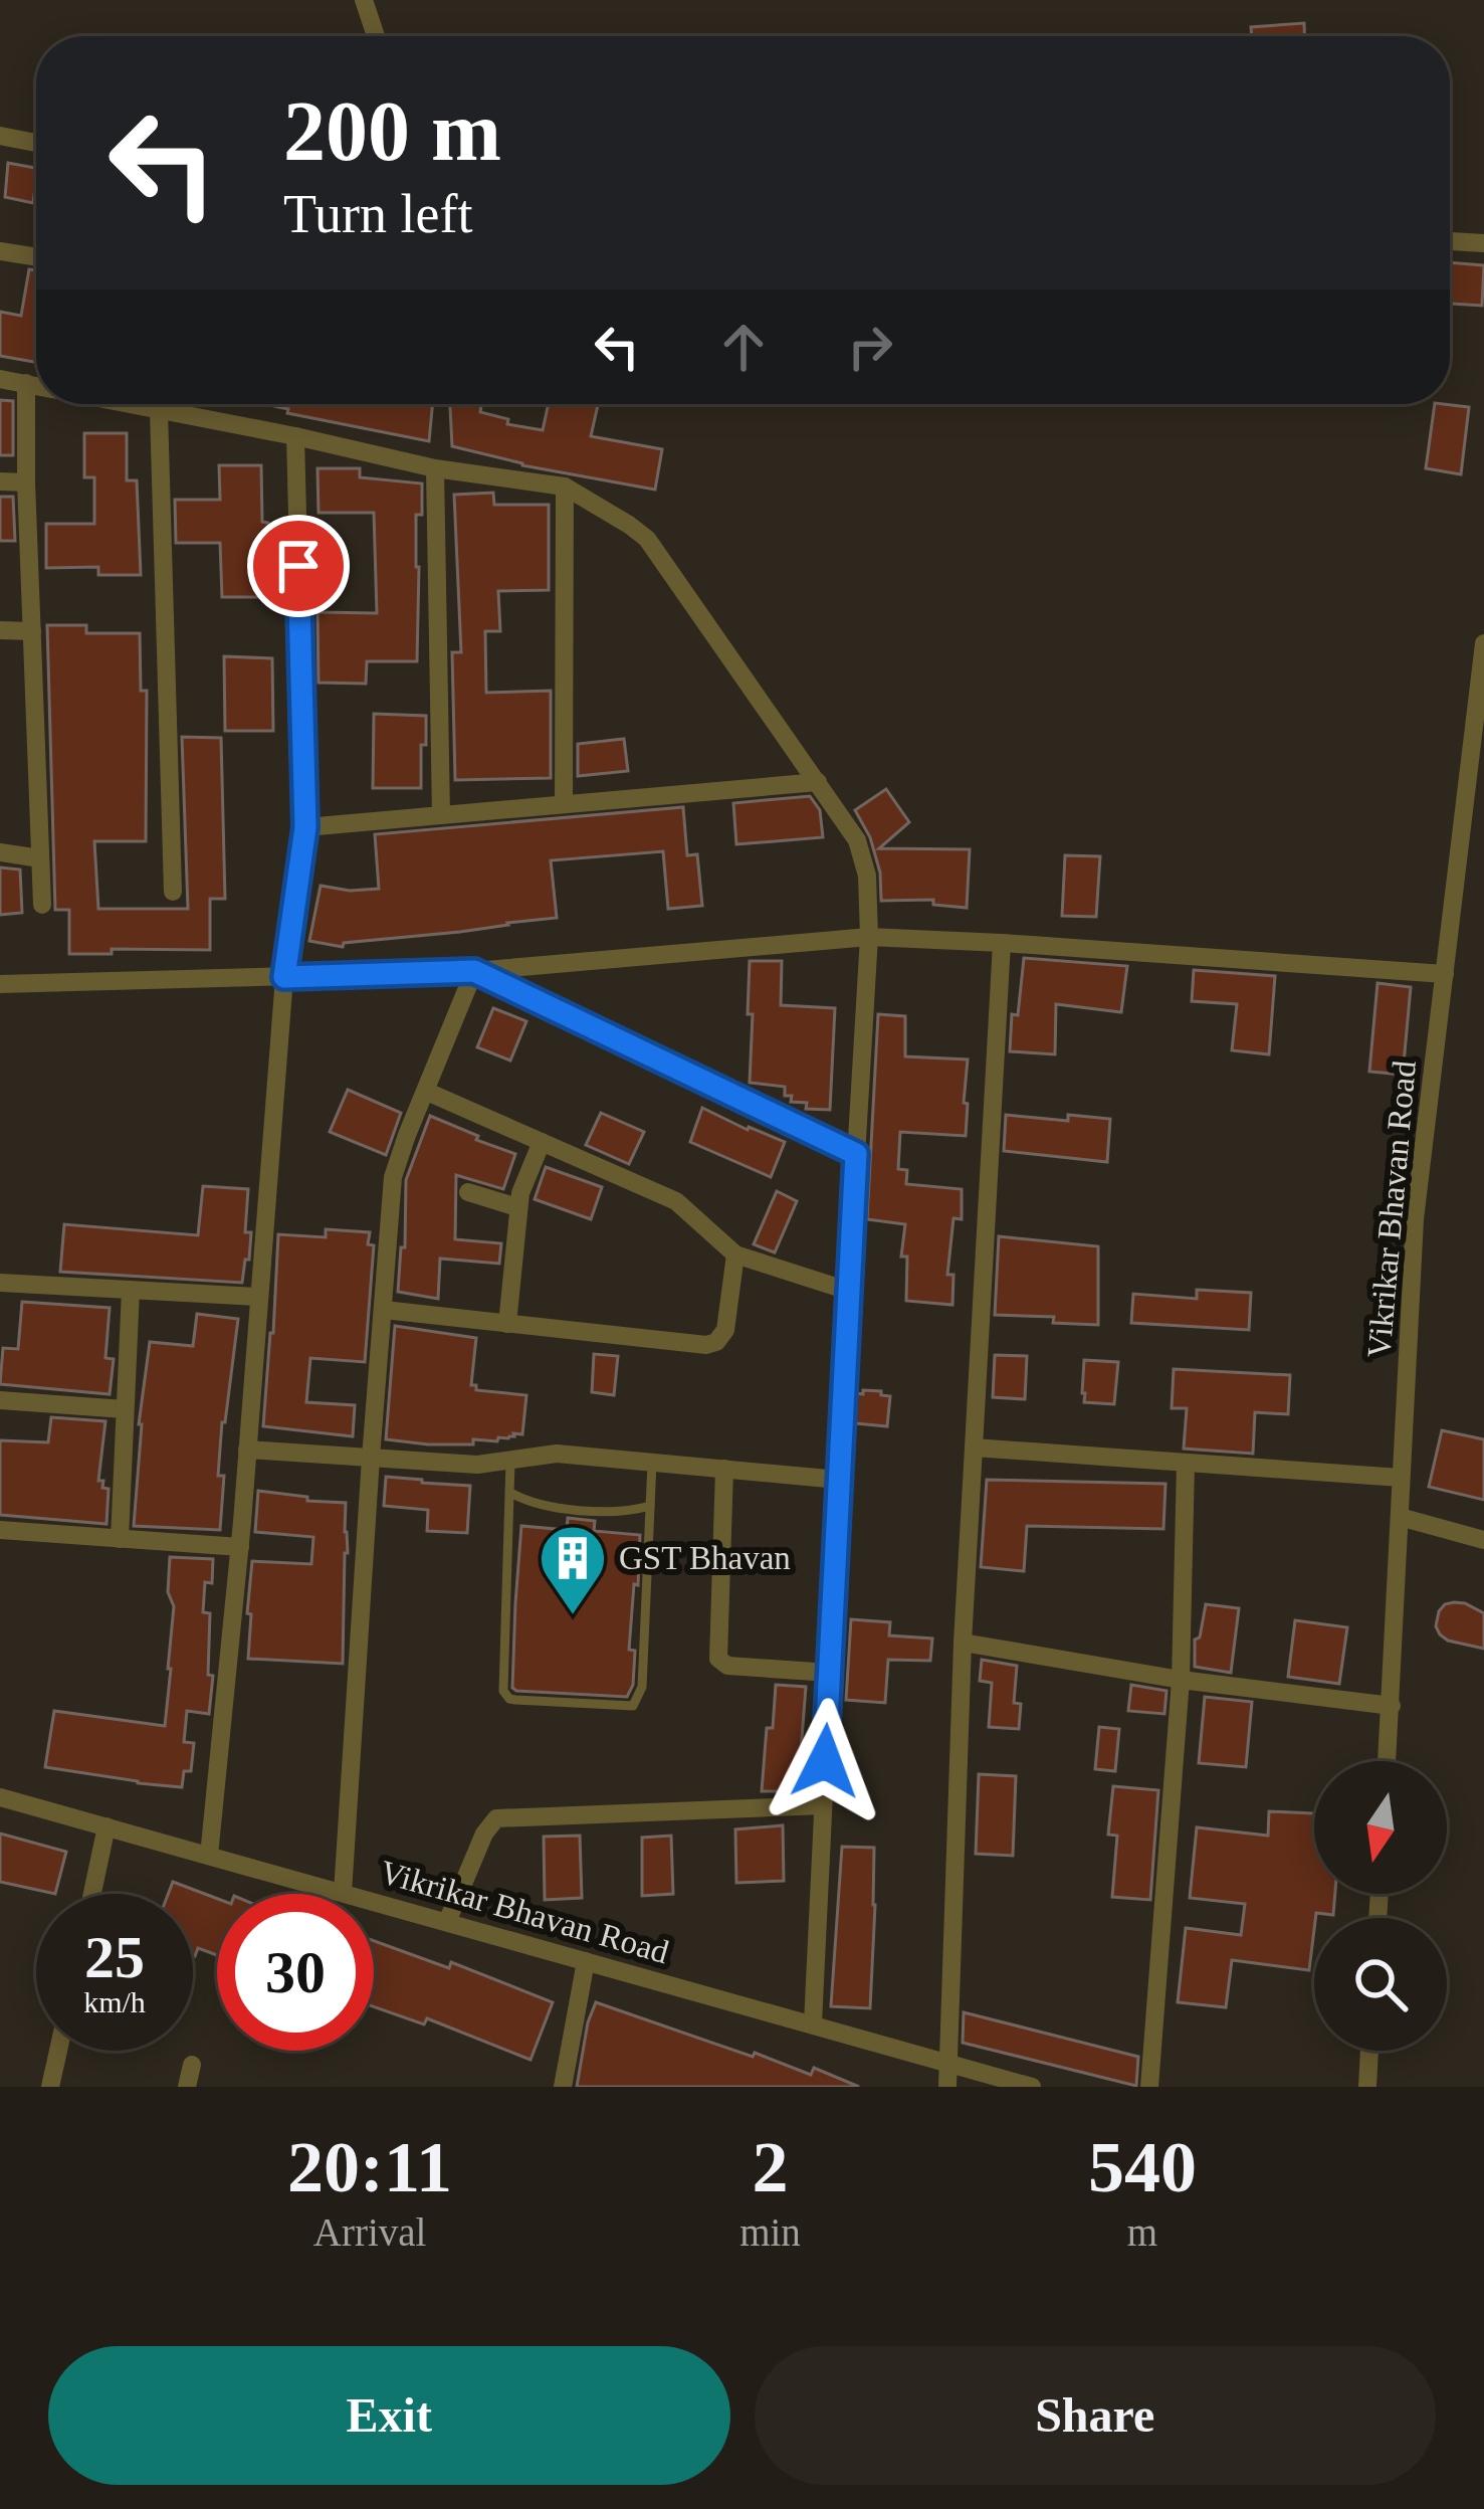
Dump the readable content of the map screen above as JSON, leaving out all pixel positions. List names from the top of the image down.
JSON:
{
  "streets": {
    "street": ["Vikrikar Bhavan Road"]
  },
  "places": {
    "building": ["GST Bhavan"]
  },
  "north": "bottom",
  "page": {
    "turn": ["200 m", "Turn left"],
    "speed": "25 km/h",
    "limit": "30",
    "eta": [
      "20:11",
      "Arrival",
      "2",
      "min",
      "540",
      "m"
    ],
    "buttons": ["Exit", "Share"]
  }
}
